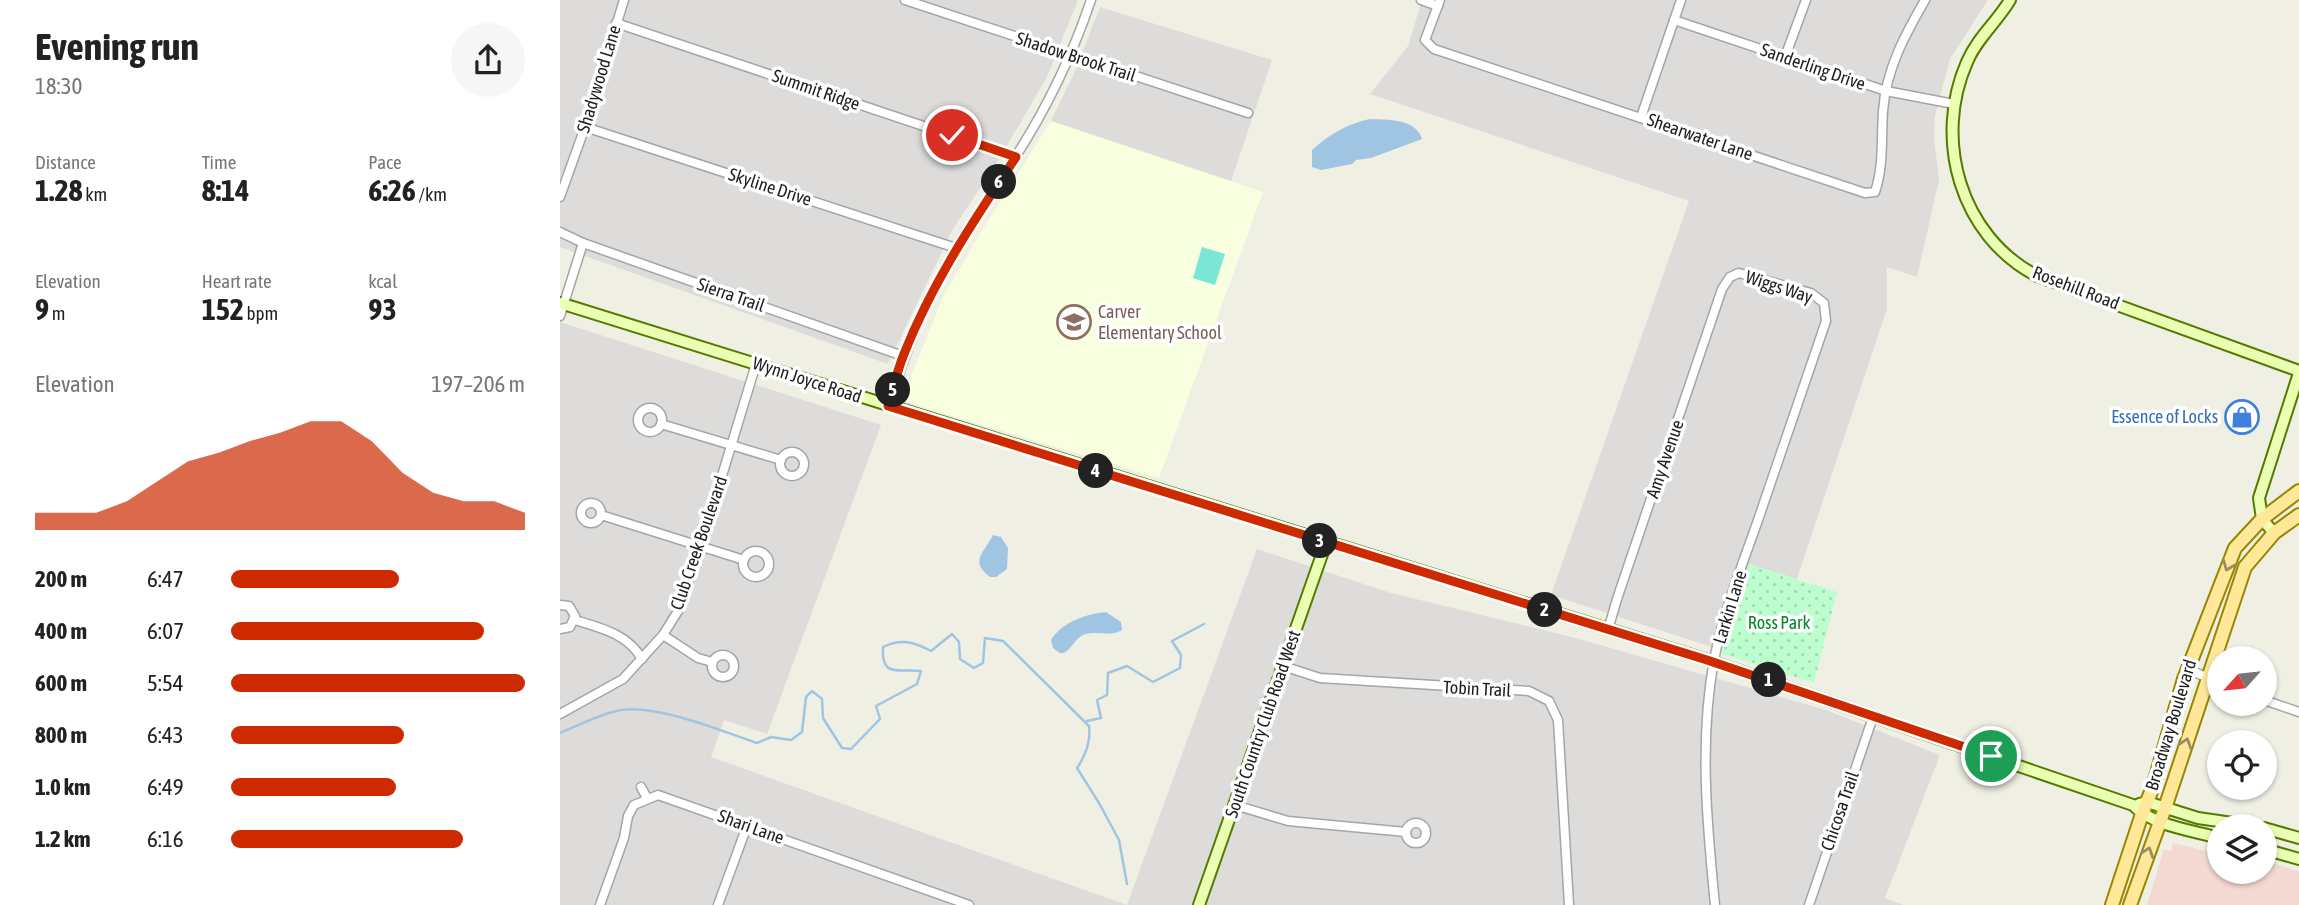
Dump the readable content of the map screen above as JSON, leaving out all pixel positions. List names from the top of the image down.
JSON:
{
  "streets": {
    "main road": ["Broadway Boulevard"],
    "street": [
      "Shadow Brook Trail",
      "Sanderling Drive",
      "Shadywood Lane",
      "Summit Ridge",
      "Shearwater Lane",
      "Skyline Drive",
      "Wiggs Way",
      "Rosehill Road",
      "Sierra Trail",
      "Wynn Joyce Road",
      "Amy Avenue",
      "Club Creek Boulevard",
      "Larkin Lane",
      "Tobin Trail",
      "South Country Club Road West",
      "Chicosa Trail",
      "Shari Lane"
    ]
  },
  "crossings": [
    ["Sanderling Drive", "Shearwater Lane"],
    ["Sanderling Drive", "Rosehill Road"],
    ["Shadywood Lane", "Summit Ridge"],
    ["Shadywood Lane", "Skyline Drive"],
    ["Wiggs Way", "Amy Avenue"],
    ["Wiggs Way", "Larkin Lane"],
    ["Rosehill Road", "Broadway Boulevard"],
    ["Wynn Joyce Road", "Amy Avenue"],
    ["Wynn Joyce Road", "Club Creek Boulevard"],
    ["Wynn Joyce Road", "Larkin Lane"],
    ["Wynn Joyce Road", "South Country Club Road West"],
    ["Wynn Joyce Road", "Broadway Boulevard"],
    ["Wynn Joyce Road", "Chicosa Trail"],
    ["Tobin Trail", "South Country Club Road West"]
  ],
  "parks": ["Ross Park"],
  "places": {
    "school or university": ["Carver Elementary School"],
    "shop": ["Essence of Locks"]
  },
  "north": "bottom left",
  "page": {
    "heading": ["Evening run", "18:30"],
    "stats": [
      ["Distance", "1.28 km"],
      ["Time", "8:14"],
      ["Pace", "6:26 /km"],
      ["Elevation", "9 m"],
      ["Heart rate", "152 bpm"],
      ["kcal", "93"]
    ],
    "pins": [
      "6",
      "5",
      "4",
      "3",
      "2",
      "1"
    ],
    "chart": ["Elevation", "197–206 m"],
    "list": [
      {
        "name": "200 m",
        "note": "6:47"
      },
      {
        "name": "400 m",
        "note": "6:07"
      },
      {
        "name": "600 m",
        "note": "5:54"
      },
      {
        "name": "800 m",
        "note": "6:43"
      },
      {
        "name": "1.0 km",
        "note": "6:49"
      },
      {
        "name": "1.2 km",
        "note": "6:16"
      }
    ]
  }
}
